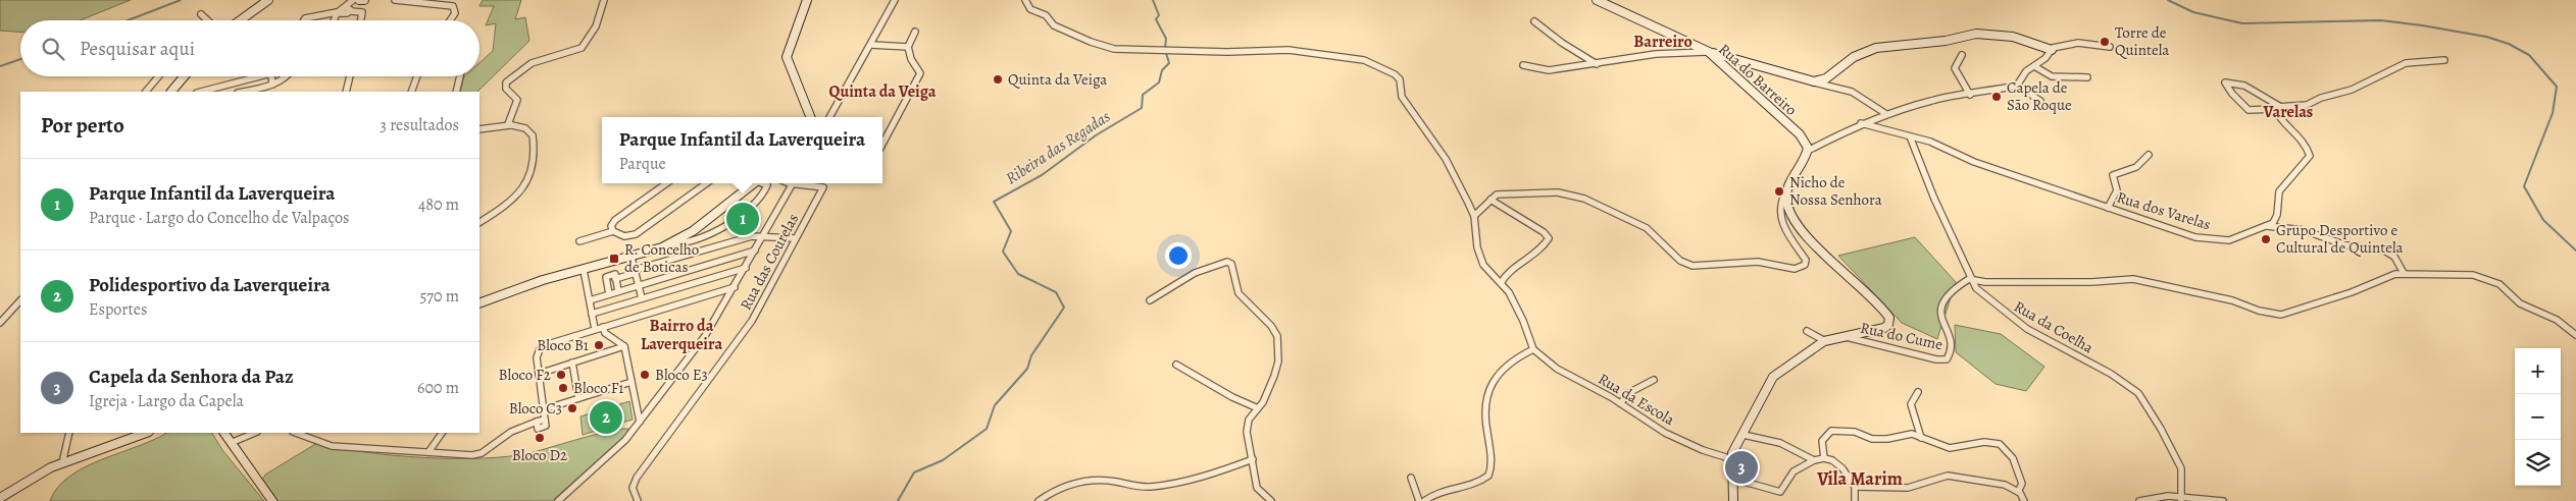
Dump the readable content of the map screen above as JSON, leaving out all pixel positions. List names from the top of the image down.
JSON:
{
  "streets": {
    "street": [
      "Rua do Barreiro",
      "Rua dos Varelas",
      "Rua das Courelas",
      "Rua da Coelha",
      "Rua do Cume",
      "Rua da Escola"
    ]
  },
  "crossings": [
    ["Rua dos Varelas", "Rua da Coelha"],
    ["Rua da Coelha", "Rua do Cume"]
  ],
  "districts": [
    "Barreiro",
    "Quinta da Veiga",
    "Varelas",
    "Bairro da Laverqueira",
    "Vila Marim"
  ],
  "water": ["Ribeira das Regadas"],
  "places": {
    "other": [
      "Torre de Quintela",
      "Quinta da Veiga",
      "Capela de São Roque",
      "Nicho de Nossa Senhora",
      "Grupo Desportivo e Cultural de Quintela",
      "Bloco B1",
      "Bloco F2",
      "Bloco E3",
      "Bloco F1",
      "Bloco C3",
      "Bloco D2"
    ],
    "transit": ["R. Concelho de Boticas"]
  },
  "page": {
    "search": "Pesquisar aqui",
    "heading": ["Por perto", "3 resultados"],
    "popup": ["Parque Infantil da Laverqueira", "Parque"],
    "list": [
      {
        "mark": "1",
        "name": "Parque Infantil da Laverqueira",
        "note": "Parque · Largo do Concelho de Valpaços",
        "value": "480 m"
      },
      {
        "mark": "2",
        "name": "Polidesportivo da Laverqueira",
        "note": "Esportes",
        "value": "570 m"
      },
      {
        "mark": "3",
        "name": "Capela da Senhora da Paz",
        "note": "Igreja · Largo da Capela",
        "value": "600 m"
      }
    ],
    "pins": ["1", "2", "3"],
    "map_buttons": ["+", "−"]
  }
}
